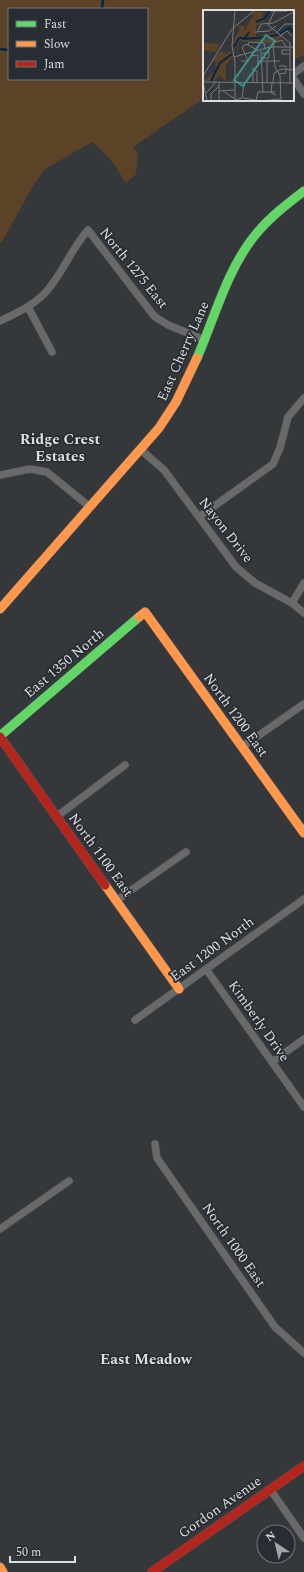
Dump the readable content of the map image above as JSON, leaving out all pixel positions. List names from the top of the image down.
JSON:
{
  "streets": {
    "street": [
      "North 1275 East",
      "East Cherry Lane",
      "Nayon Drive",
      "East 1350 North",
      "North 1200 East",
      "North 1100 East",
      "East 1200 North",
      "Kimberly Drive",
      "North 1000 East",
      "Gordon Avenue"
    ]
  },
  "crossings": [
    ["North 1275 East", "East Cherry Lane"],
    ["East Cherry Lane", "Nayon Drive"],
    ["East 1350 North", "North 1200 East"],
    ["East 1350 North", "North 1100 East"],
    ["North 1100 East", "East 1200 North"],
    ["East 1200 North", "Kimberly Drive"]
  ],
  "districts": ["Ridge Crest Estates", "East Meadow"],
  "legend": ["Fast", "Slow", "Jam"],
  "scale_bar": "50 m",
  "north": "top left"
}
